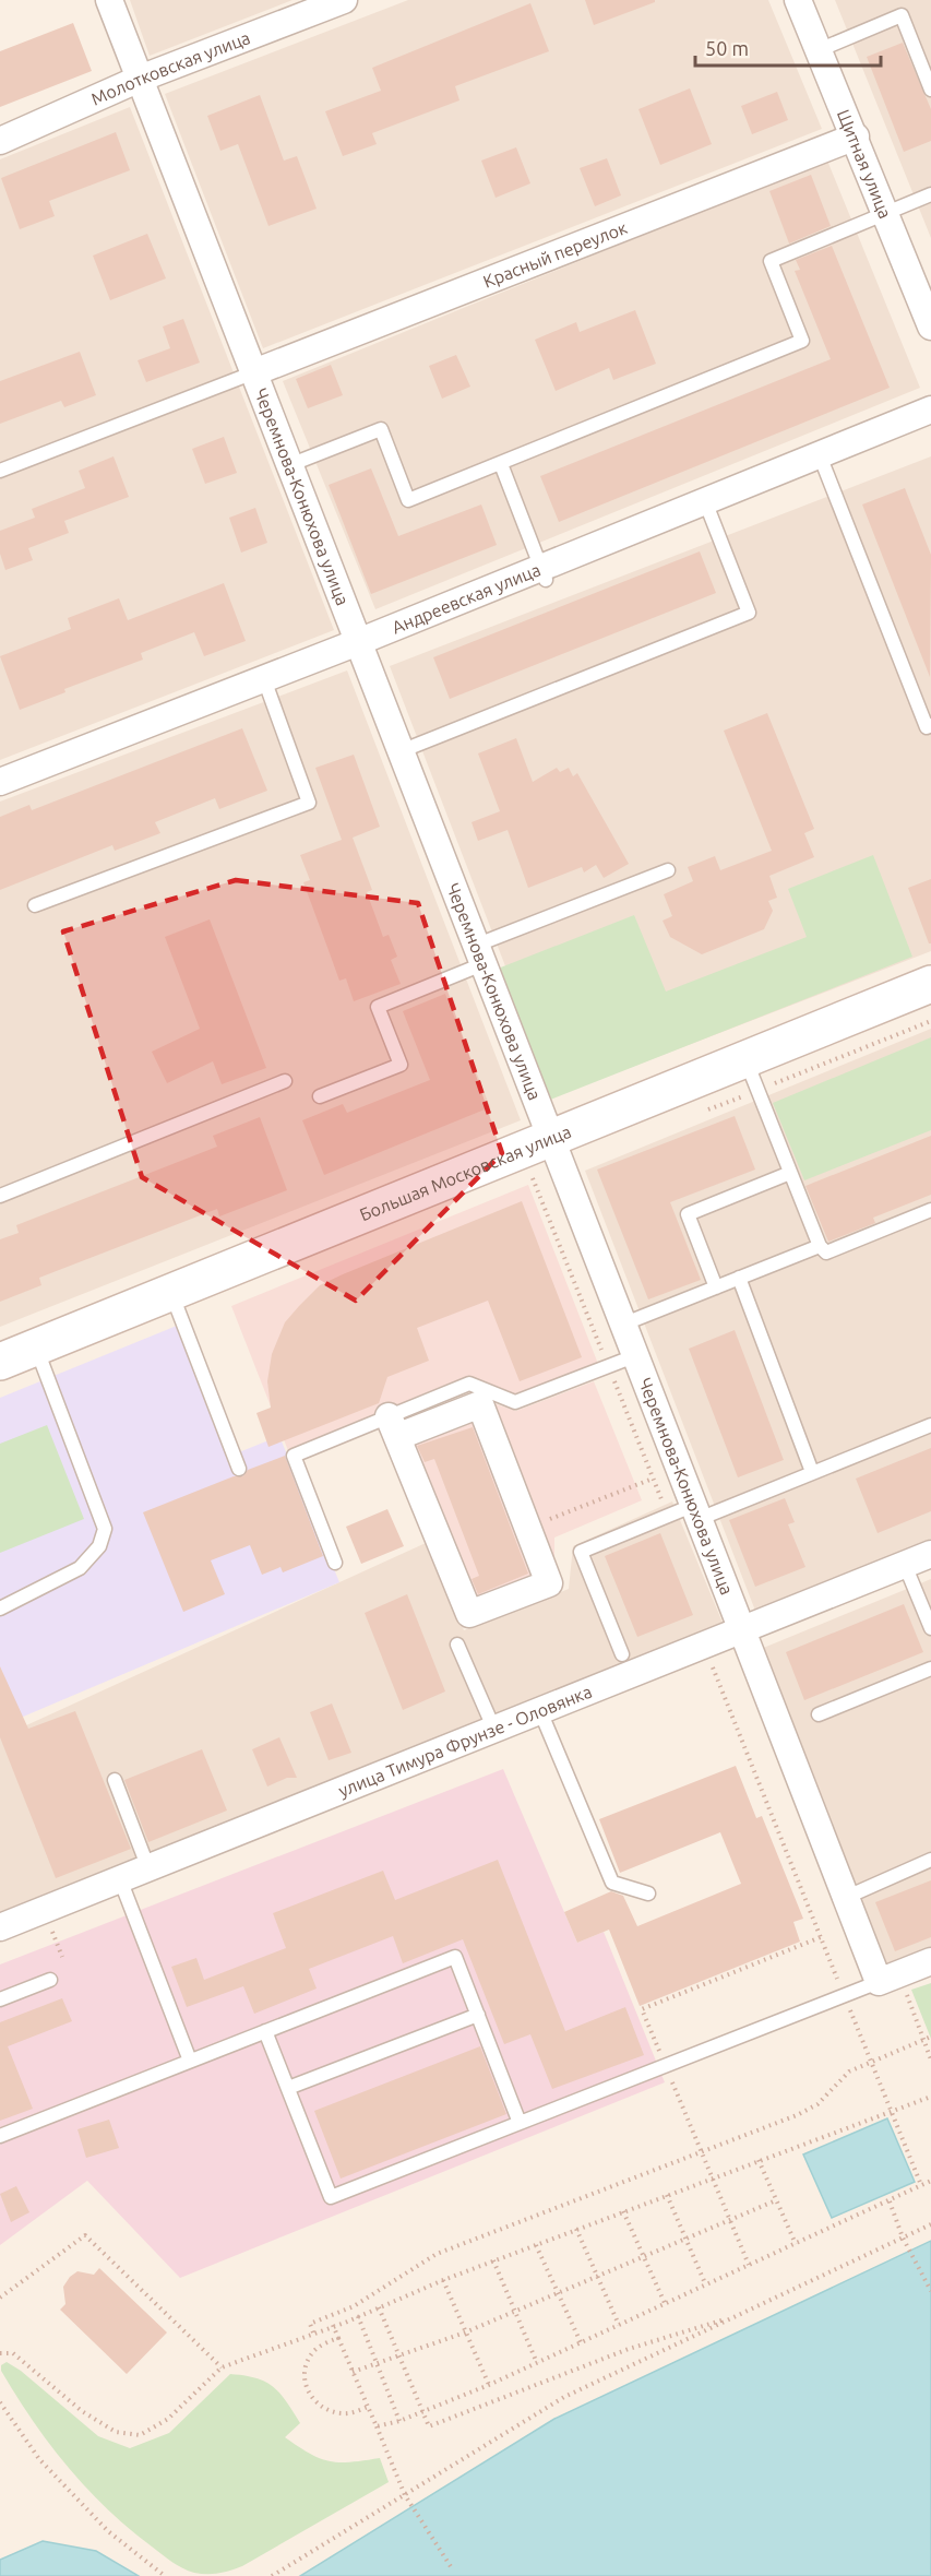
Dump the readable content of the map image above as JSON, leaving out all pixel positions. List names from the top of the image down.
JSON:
{
  "streets": {
    "main road": ["Большая Московская улица"],
    "street": [
      "Молотковская улица",
      "Щитная улица",
      "Красный переулок",
      "Черемнова-Конюхова улица",
      "Андреевская улица",
      "улица Тимура Фрунзе - Оловянка"
    ]
  },
  "crossings": [
    ["Молотковская улица", "Черемнова-Конюхова улица"],
    ["Щитная улица", "Красный переулок"],
    ["Красный переулок", "Черемнова-Конюхова улица"],
    ["Черемнова-Конюхова улица", "Андреевская улица"],
    ["Черемнова-Конюхова улица", "Большая Московская улица"],
    ["Черемнова-Конюхова улица", "улица Тимура Фрунзе - Оловянка"]
  ],
  "scale_bar": "50 m"
}
